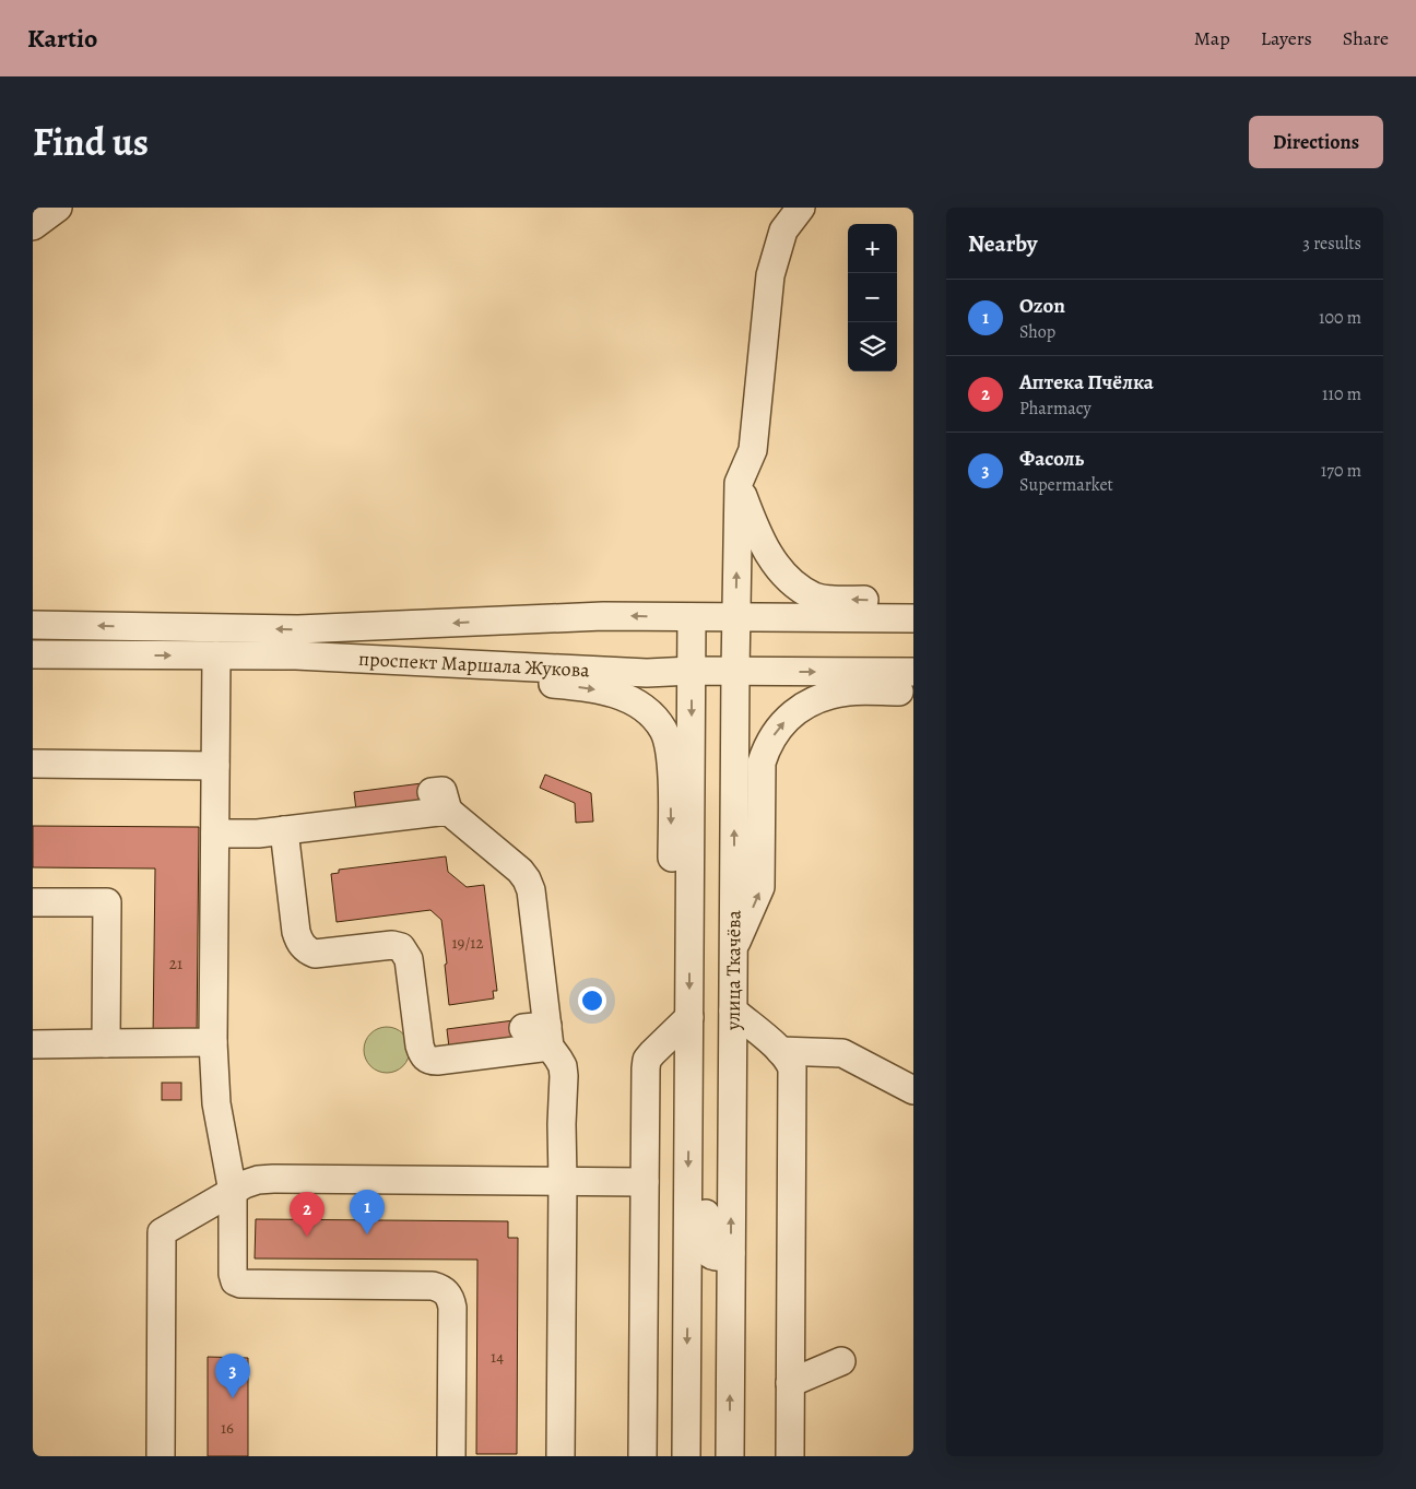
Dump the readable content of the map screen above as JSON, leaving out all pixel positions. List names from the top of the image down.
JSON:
{
  "streets": {
    "street": ["проспект Маршала Жукова", "улица Ткачёва"]
  },
  "crossings": [
    ["проспект Маршала Жукова", "улица Ткачёва"]
  ],
  "house_numbers": [
    "19/12",
    "21",
    "14",
    "16"
  ],
  "page": {
    "header": "Kartio",
    "nav": ["Map", "Layers", "Share"],
    "title": "Find us",
    "buttons": "Directions",
    "heading": ["Nearby", "3 results"],
    "map_buttons": ["+", "−"],
    "list": [
      {
        "mark": "1",
        "name": "Ozon",
        "note": "Shop",
        "value": "100 m"
      },
      {
        "mark": "2",
        "name": "Аптека Пчёлка",
        "note": "Pharmacy",
        "value": "110 m"
      },
      {
        "mark": "3",
        "name": "Фасоль",
        "note": "Supermarket",
        "value": "170 m"
      }
    ],
    "pins": ["1", "2", "3"]
  }
}
